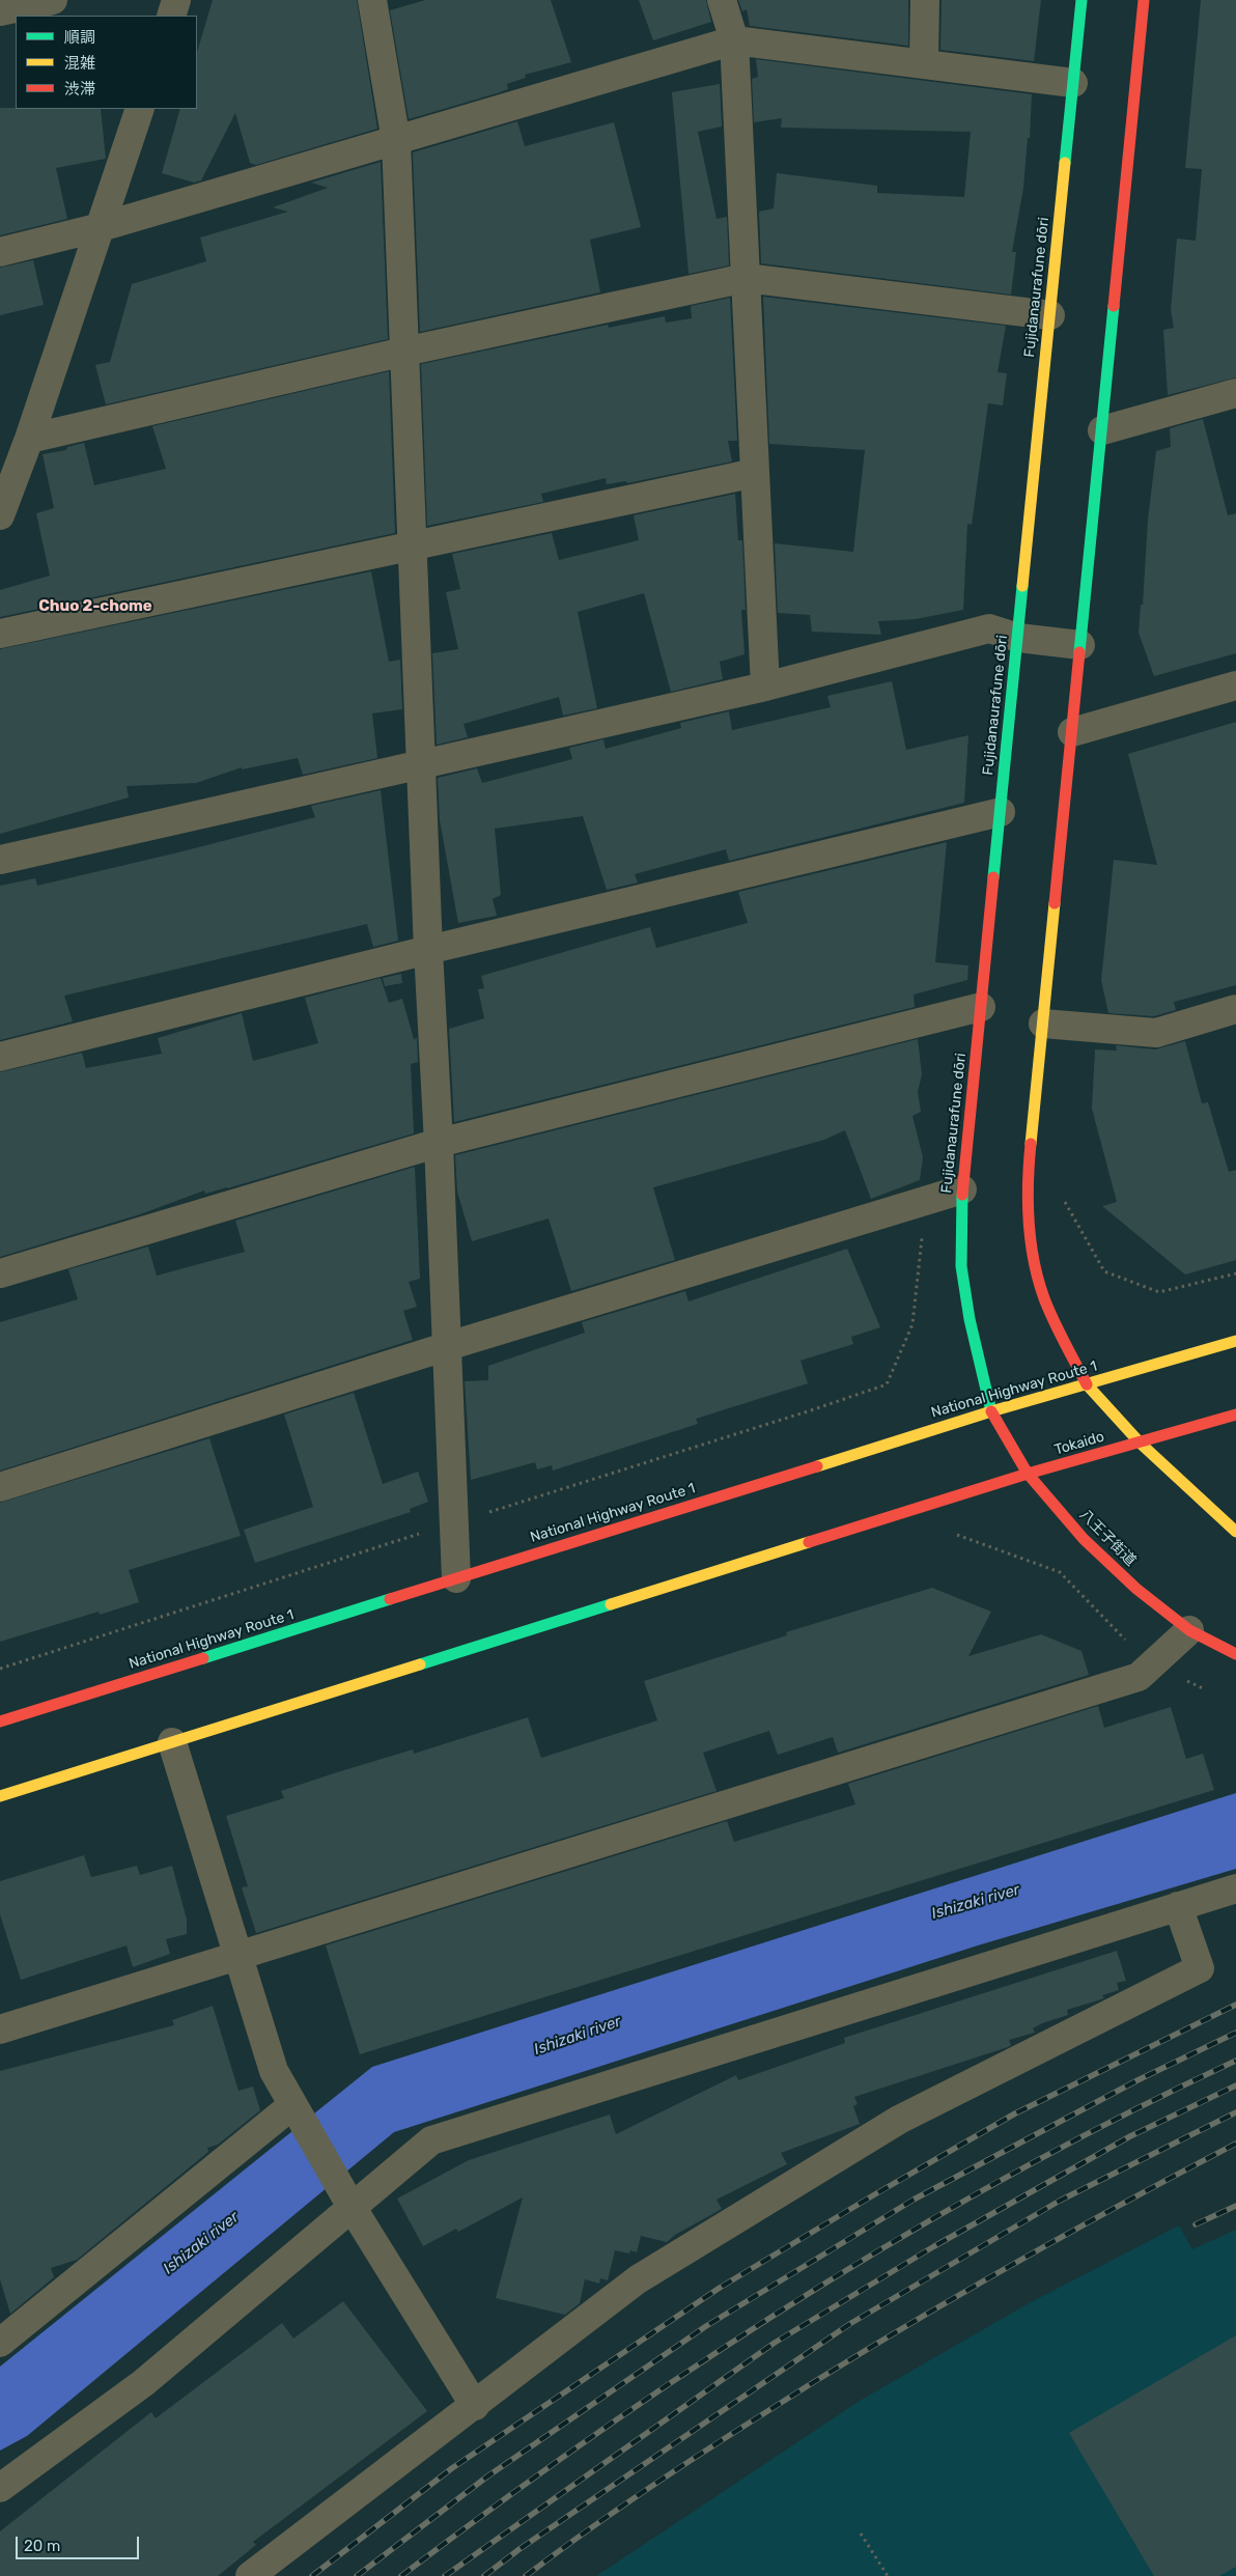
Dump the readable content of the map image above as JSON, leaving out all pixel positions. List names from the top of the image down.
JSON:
{
  "streets": {
    "main road": [
      "Fujidanaurafune dōri",
      "National Highway Route 1",
      "Tokaido",
      "八王子街道"
    ]
  },
  "crossings": [
    ["Fujidanaurafune dōri", "National Highway Route 1"],
    ["Fujidanaurafune dōri", "八王子街道"],
    ["National Highway Route 1", "八王子街道"],
    ["Tokaido", "八王子街道"]
  ],
  "districts": ["Chuo 2-chome"],
  "water": ["Ishizaki river"],
  "legend": ["順調", "混雑", "渋滞"],
  "scale_bar": "20 m"
}
